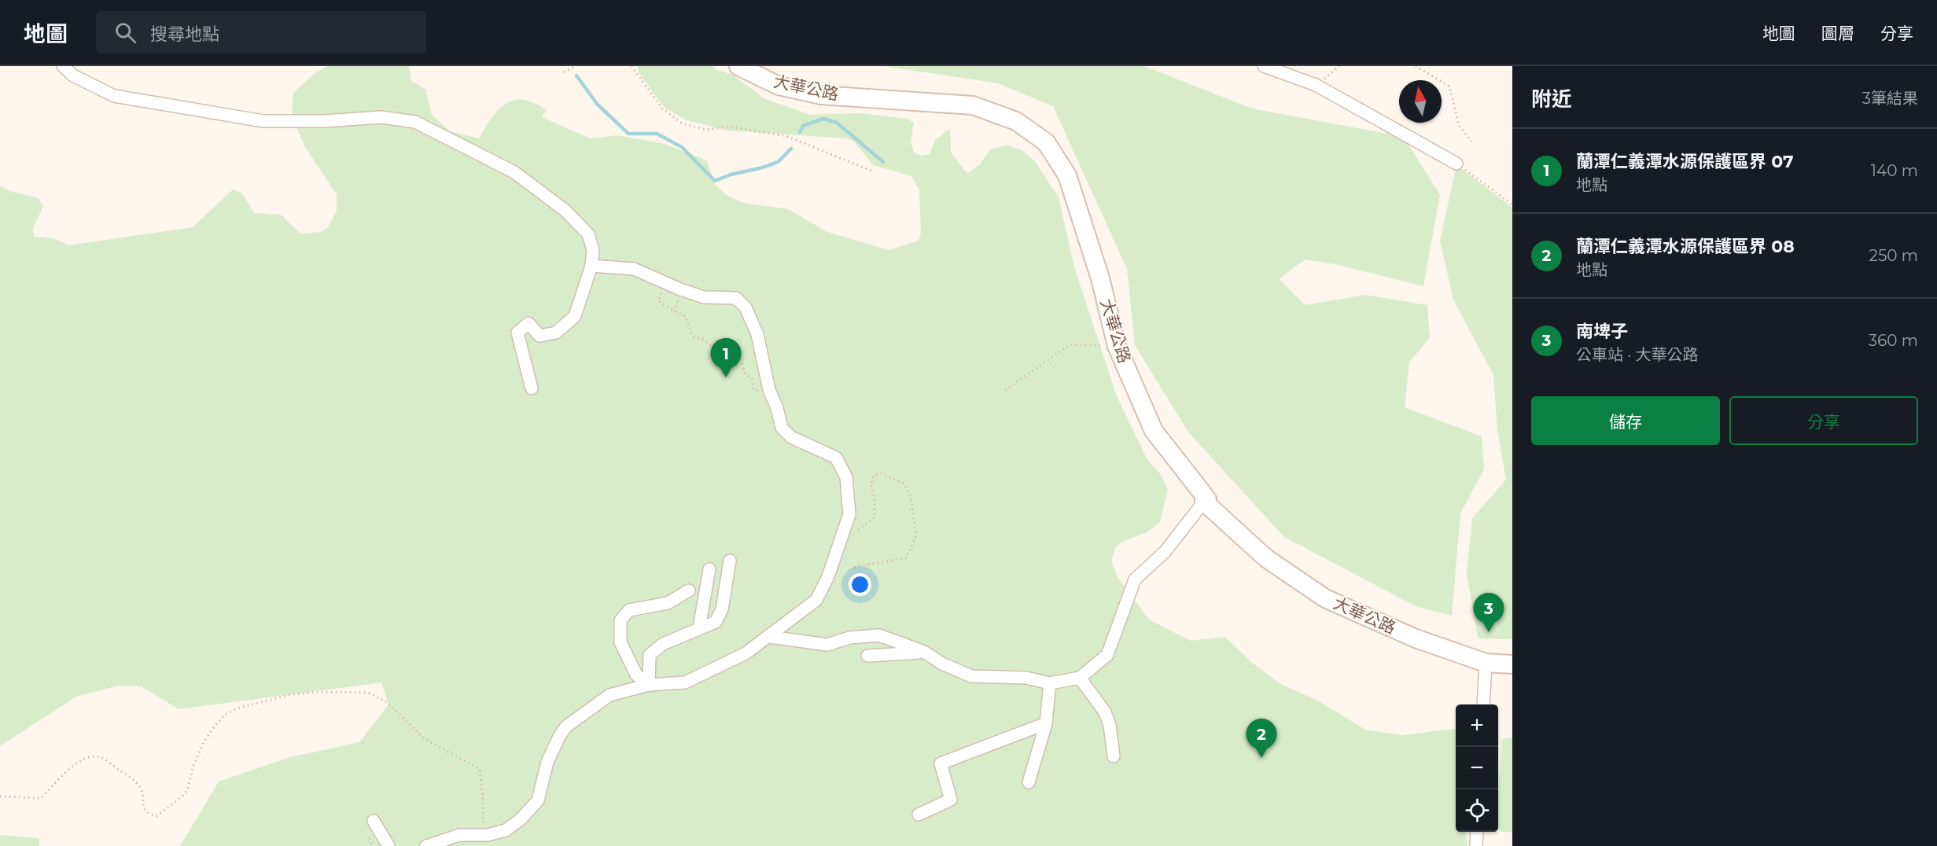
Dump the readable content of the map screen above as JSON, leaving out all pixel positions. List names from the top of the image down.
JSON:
{
  "streets": {
    "main road": ["大華公路"]
  },
  "north": "top",
  "page": {
    "header": "地圖",
    "search": "搜尋地點",
    "nav": ["地圖", "圖層", "分享"],
    "heading": ["附近", "3筆結果"],
    "list": [
      {
        "mark": "1",
        "name": "蘭潭仁義潭水源保護區界 07",
        "note": "地點",
        "value": "140 m"
      },
      {
        "mark": "2",
        "name": "蘭潭仁義潭水源保護區界 08",
        "note": "地點",
        "value": "250 m"
      },
      {
        "mark": "3",
        "name": "南埤子",
        "note": "公車站 · 大華公路",
        "value": "360 m"
      }
    ],
    "pins": ["1", "3", "2"],
    "buttons": ["儲存", "分享"],
    "map_buttons": ["+", "−"]
  }
}
